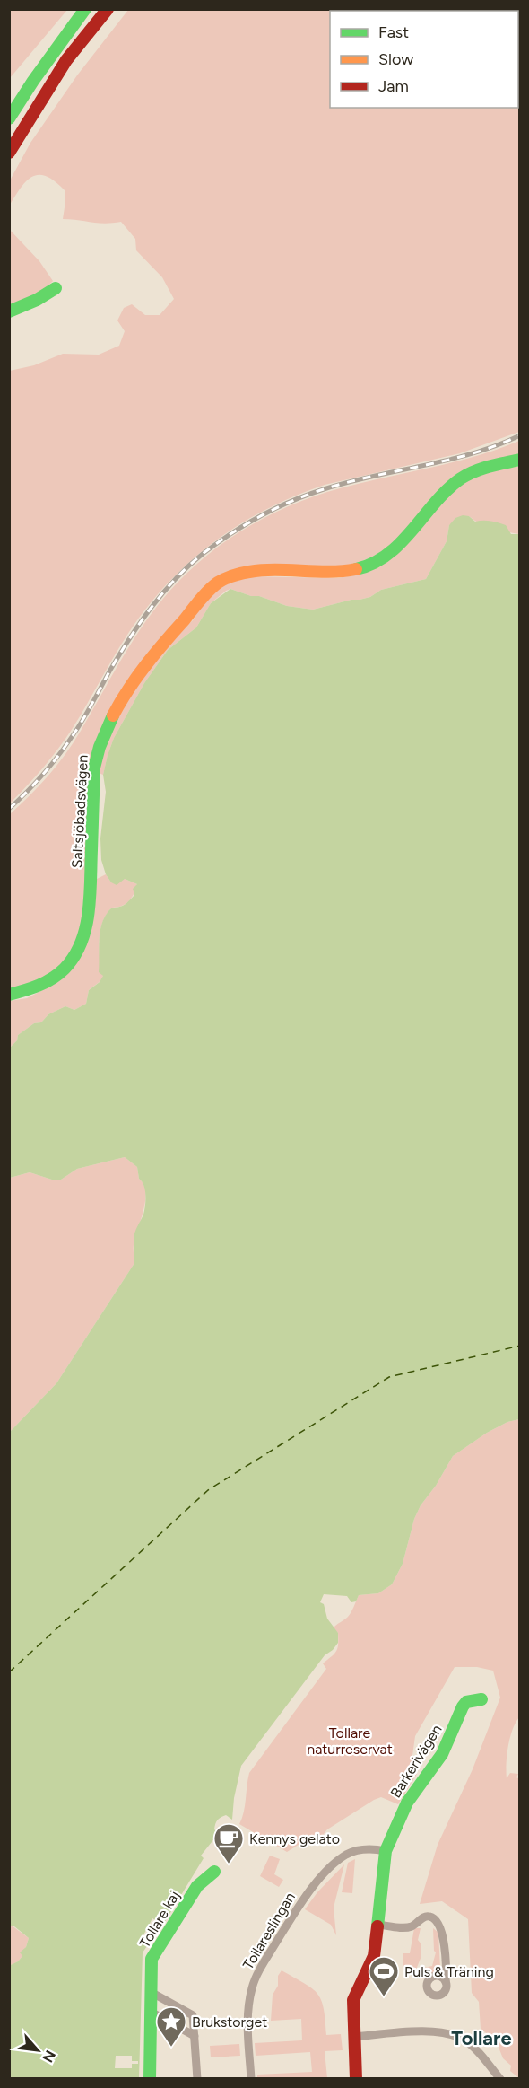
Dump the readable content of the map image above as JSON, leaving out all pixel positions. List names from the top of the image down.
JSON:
{
  "streets": {
    "main road": ["Saltsjöbadsvägen", "Barkerivägen", "Tollare kaj"],
    "street": ["Tollareslingan"]
  },
  "crossings": [
    ["Barkerivägen", "Tollareslingan"]
  ],
  "districts": ["Tollare"],
  "parks": ["Tollare naturreservat"],
  "places": {
    "cafe": ["Kennys gelato"],
    "sports": ["Puls & Träning"],
    "place": ["Brukstorget"]
  },
  "legend": ["Fast", "Slow", "Jam"],
  "north": "bottom right"
}
